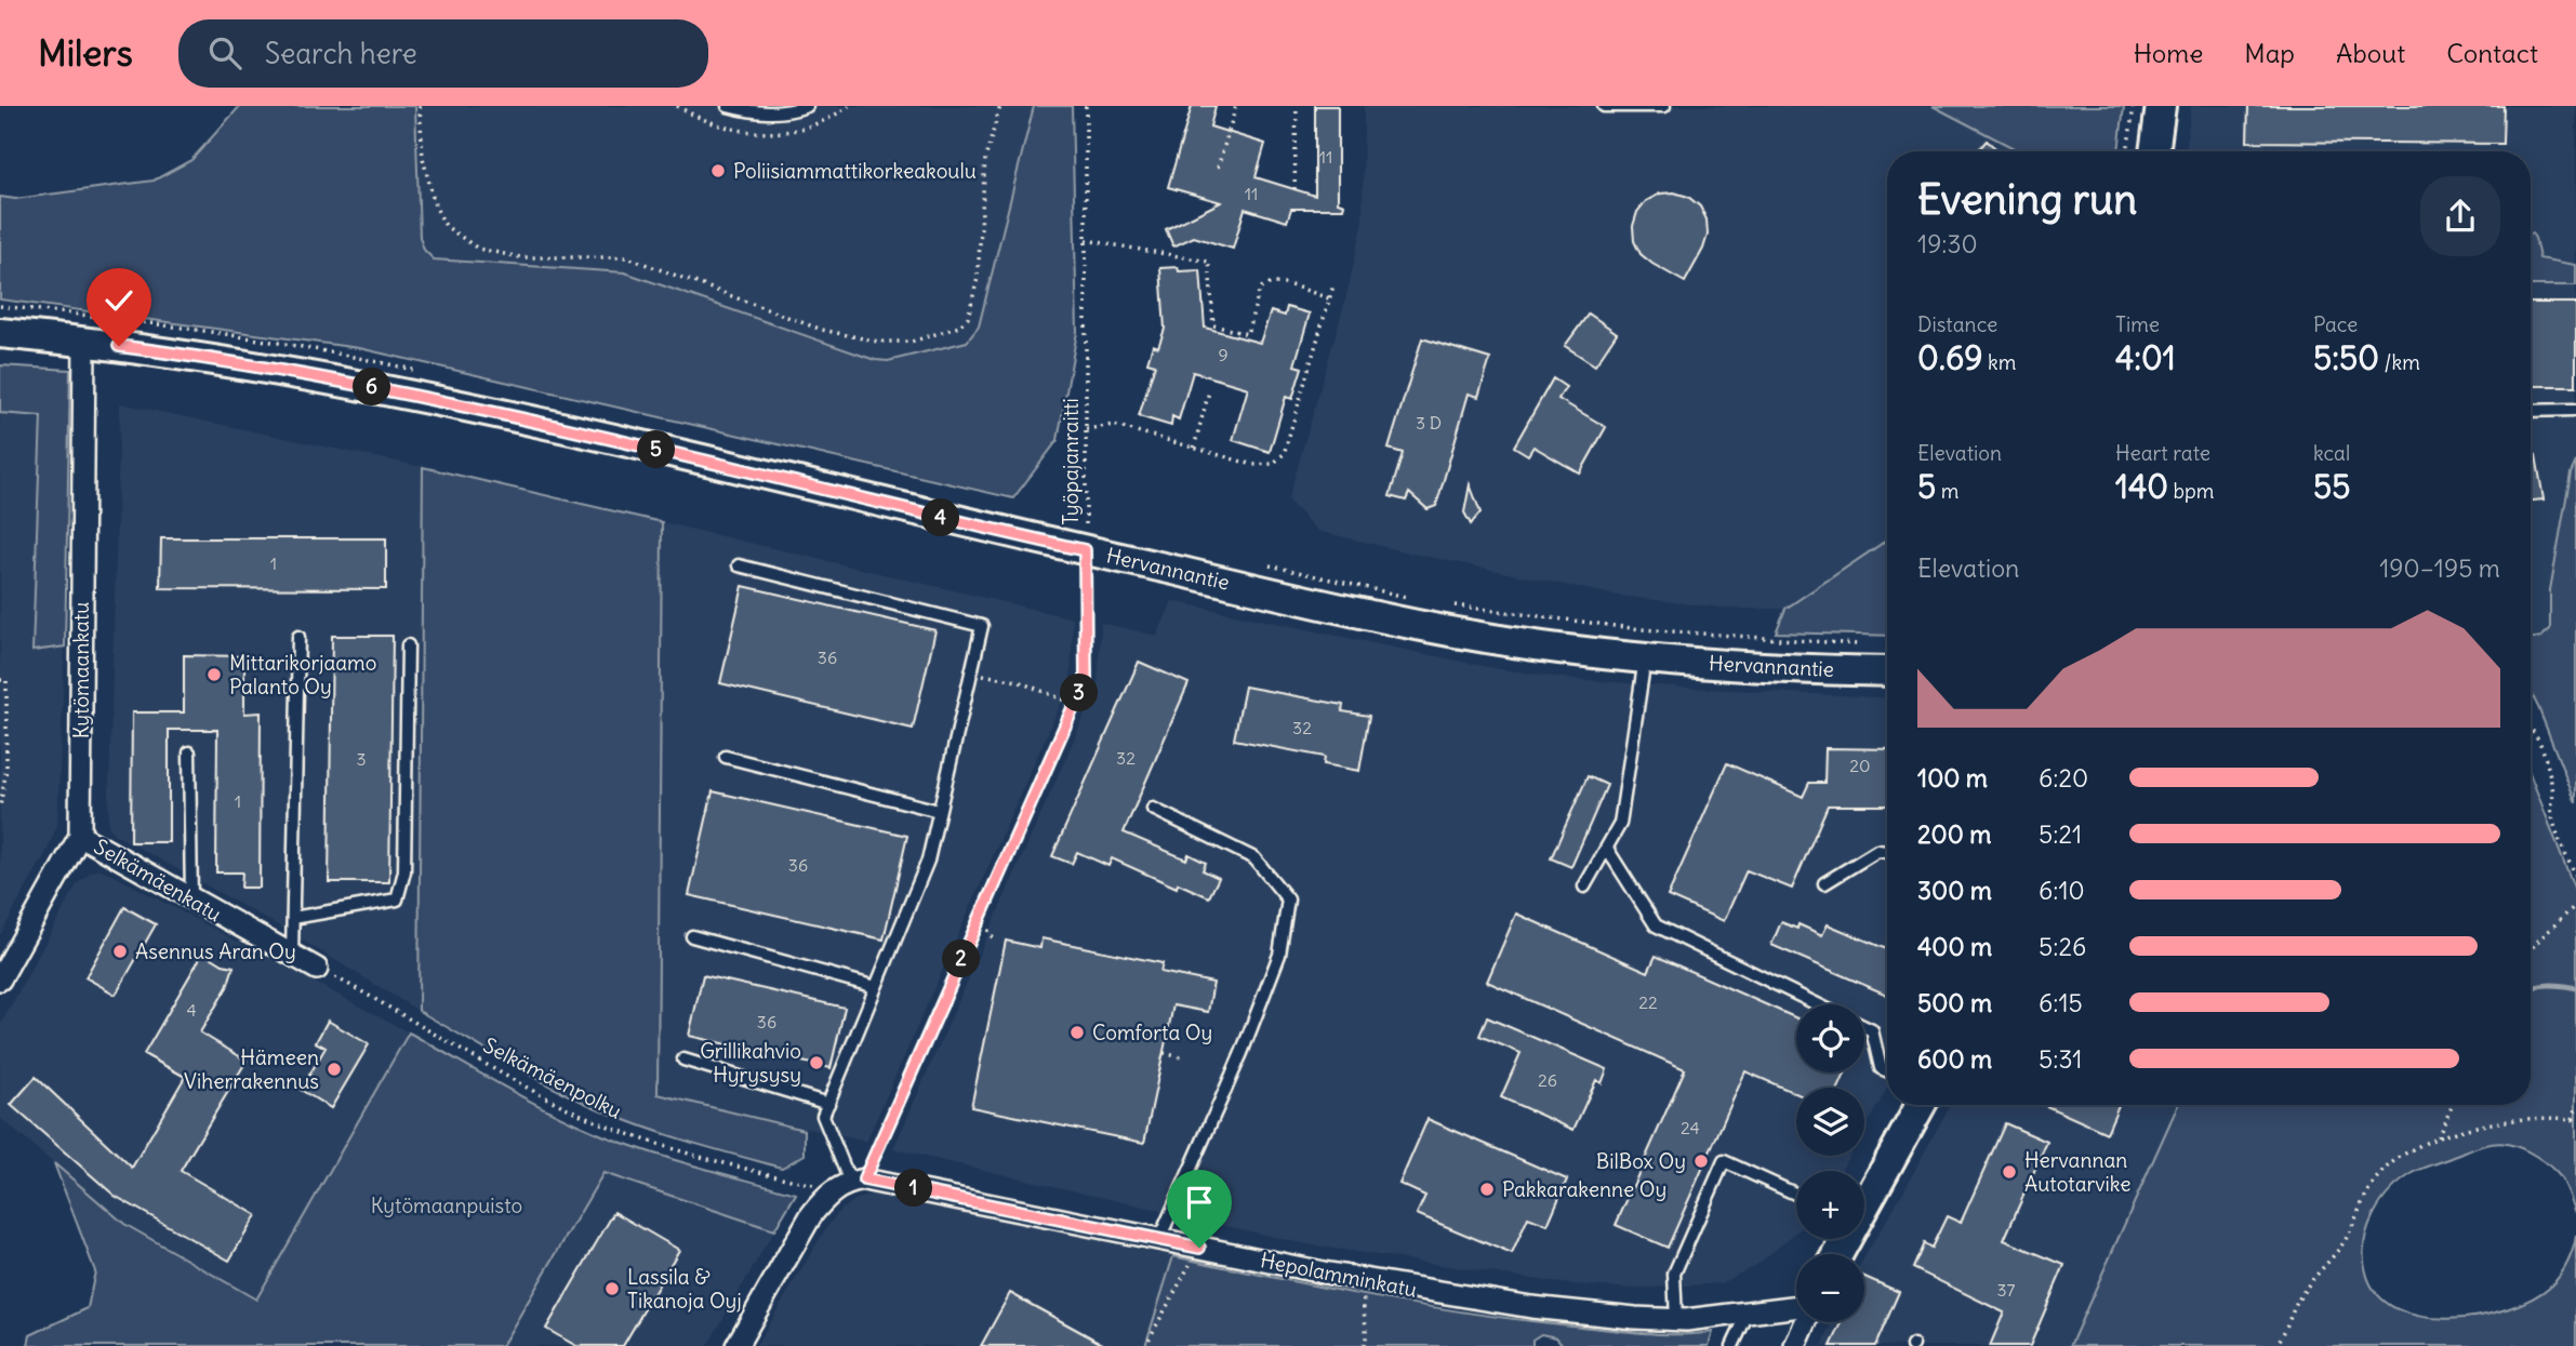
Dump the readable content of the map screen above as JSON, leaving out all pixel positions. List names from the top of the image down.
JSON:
{
  "streets": {
    "main road": ["Hervannantie"],
    "street": ["Kytömaankatu", "Selkämäenkatu", "Hepolamminkatu"],
    "path": ["Työpajanraitti", "Selkämäenpolku"]
  },
  "crossings": [
    ["Työpajanraitti", "Hervannantie"],
    ["Työpajanraitti", "Selkämäenpolku"],
    ["Työpajanraitti", "Hepolamminkatu"],
    ["Hervannantie", "Kytömaankatu"],
    ["Kytömaankatu", "Selkämäenkatu"],
    ["Selkämäenkatu", "Selkämäenpolku"],
    ["Selkämäenpolku", "Hepolamminkatu"]
  ],
  "parks": ["Kytömaanpuisto"],
  "places": [
    "Poliisiammattikorkeakoulu",
    "Mittarikorjaamo Palanto Oy",
    "Asennus Aran Oy",
    "Comforta Oy",
    "Grillikahvio Hyrysysy",
    "Hämeen Viherrakennus",
    "BilBox Oy",
    "Hervannan Autotarvike",
    "Pakkarakenne Oy",
    "Lassila & Tikanoja Oyj"
  ],
  "house_numbers": [
    "11",
    "11",
    "9",
    "3 D",
    "1",
    "36",
    "32",
    "32",
    "3",
    "20",
    "1",
    "36",
    "22",
    "4",
    "36",
    "26",
    "24",
    "37"
  ],
  "page": {
    "header": "Milers",
    "search": "Search here",
    "nav": [
      "Home",
      "Map",
      "About",
      "Contact"
    ],
    "heading": ["Evening run", "19:30"],
    "stats": [
      ["Distance", "0.69 km"],
      ["Time", "4:01"],
      ["Pace", "5:50 /km"],
      ["Elevation", "5 m"],
      ["Heart rate", "140 bpm"],
      ["kcal", "55"]
    ],
    "pins": [
      "6",
      "5",
      "4",
      "3",
      "2",
      "1"
    ],
    "chart": ["Elevation", "190–195 m"],
    "list": [
      {
        "name": "100 m",
        "note": "6:20"
      },
      {
        "name": "200 m",
        "note": "5:21"
      },
      {
        "name": "300 m",
        "note": "6:10"
      },
      {
        "name": "400 m",
        "note": "5:26"
      },
      {
        "name": "500 m",
        "note": "6:15"
      },
      {
        "name": "600 m",
        "note": "5:31"
      }
    ],
    "map_buttons": ["+", "−"]
  }
}
